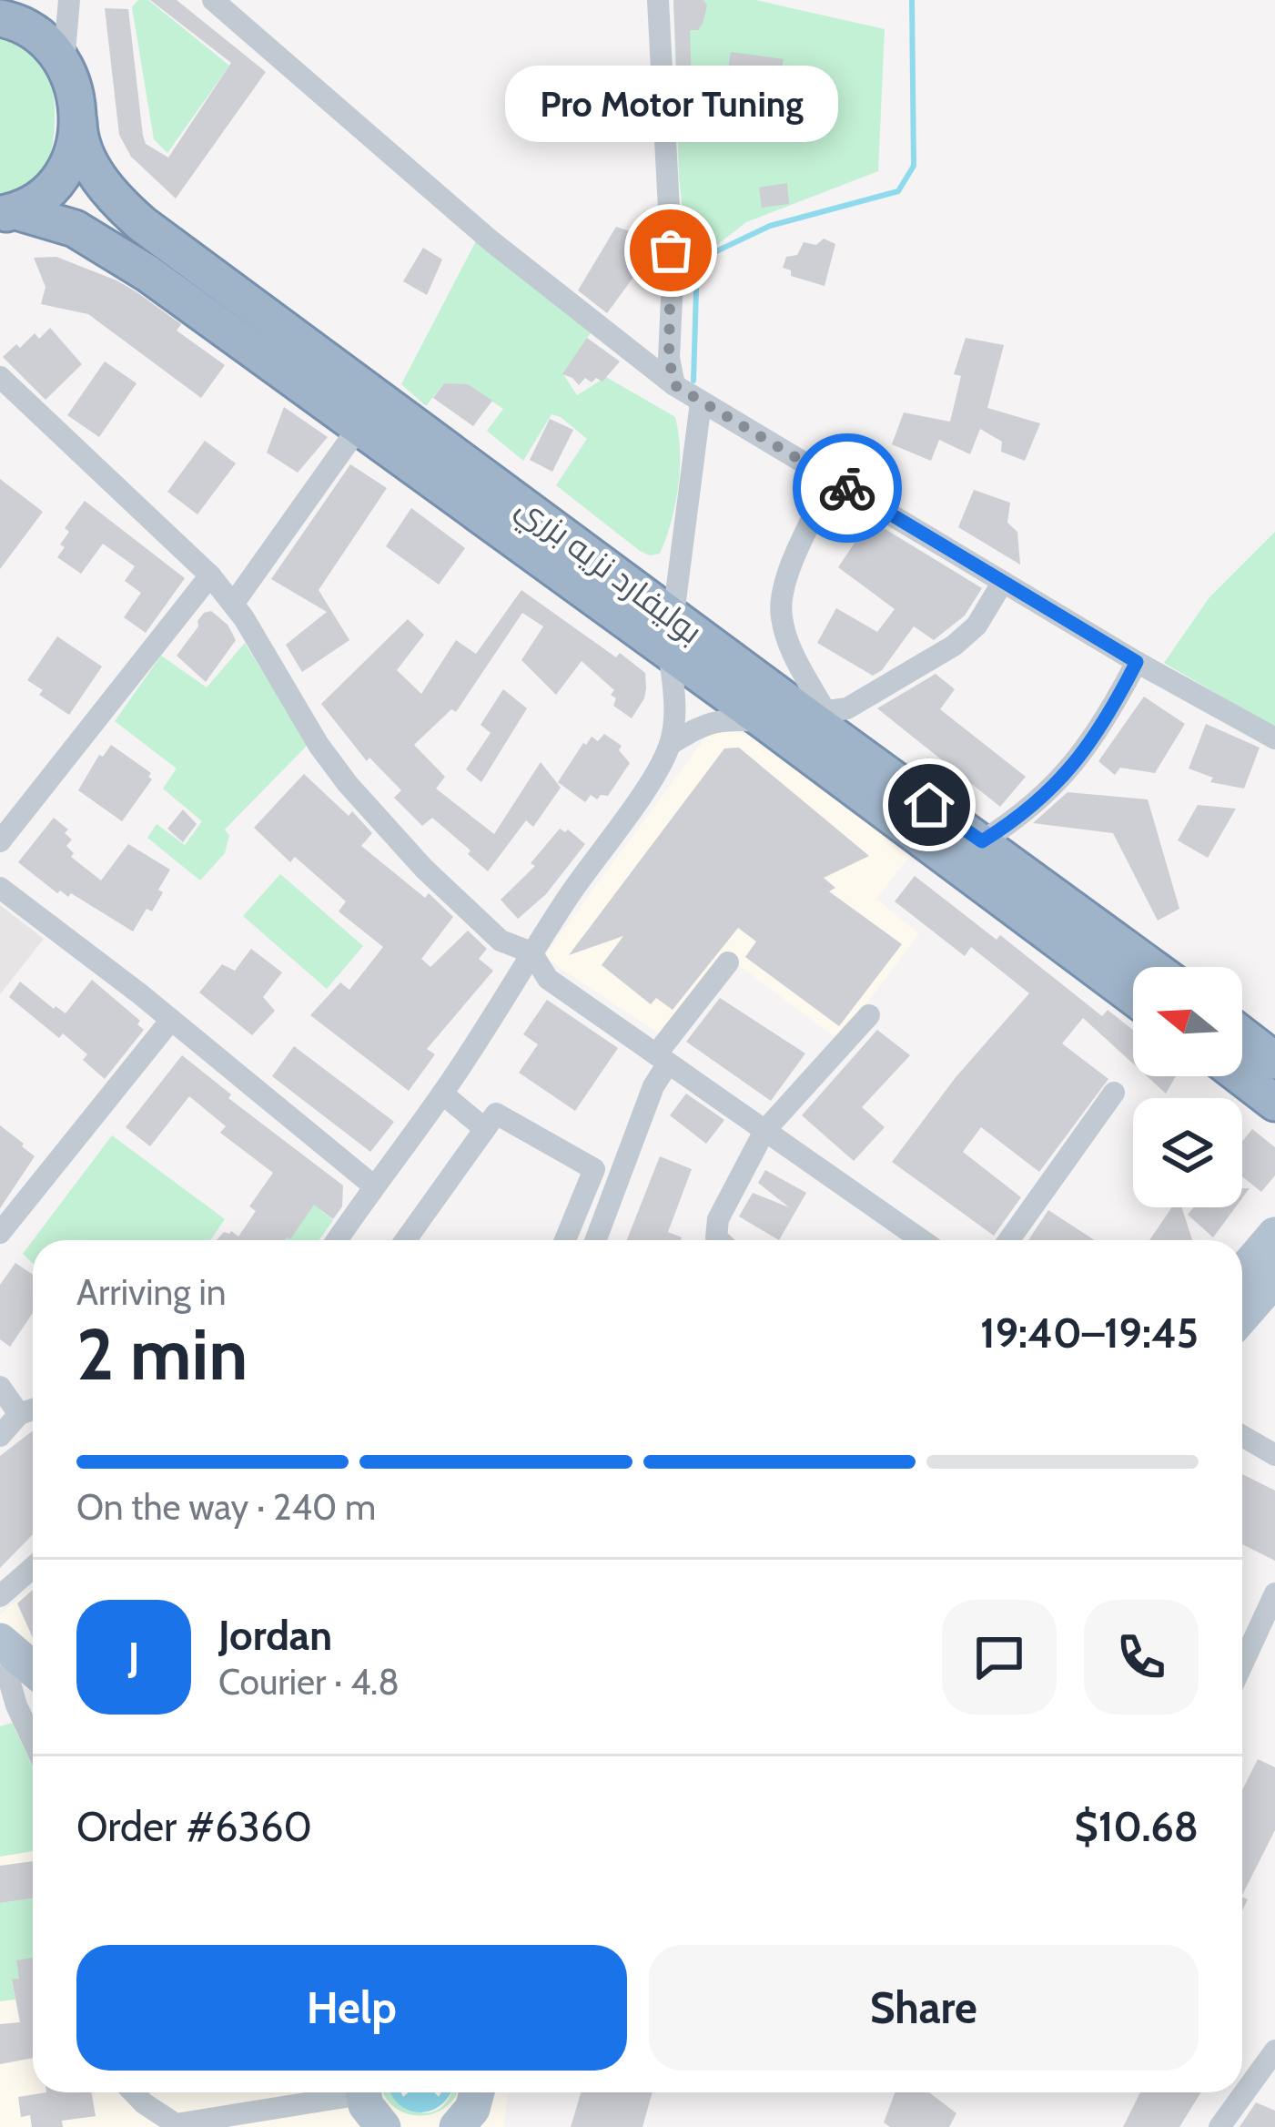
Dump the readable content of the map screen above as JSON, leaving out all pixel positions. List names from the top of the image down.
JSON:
{
  "streets": {
    "highway": ["بوليفارد نزيه بزري"]
  },
  "places": ["Pro Motor Tuning"],
  "north": "left",
  "page": {
    "bubble": "Pro Motor Tuning",
    "heading": ["2 min", "Arriving in", "19:40–19:45"],
    "panel": [
      "Jordan",
      "Courier · 4.8",
      "Order #6360",
      "$10.68"
    ],
    "bar": "On the way · 240 m",
    "round": "J",
    "buttons": ["Help", "Share"]
  }
}
